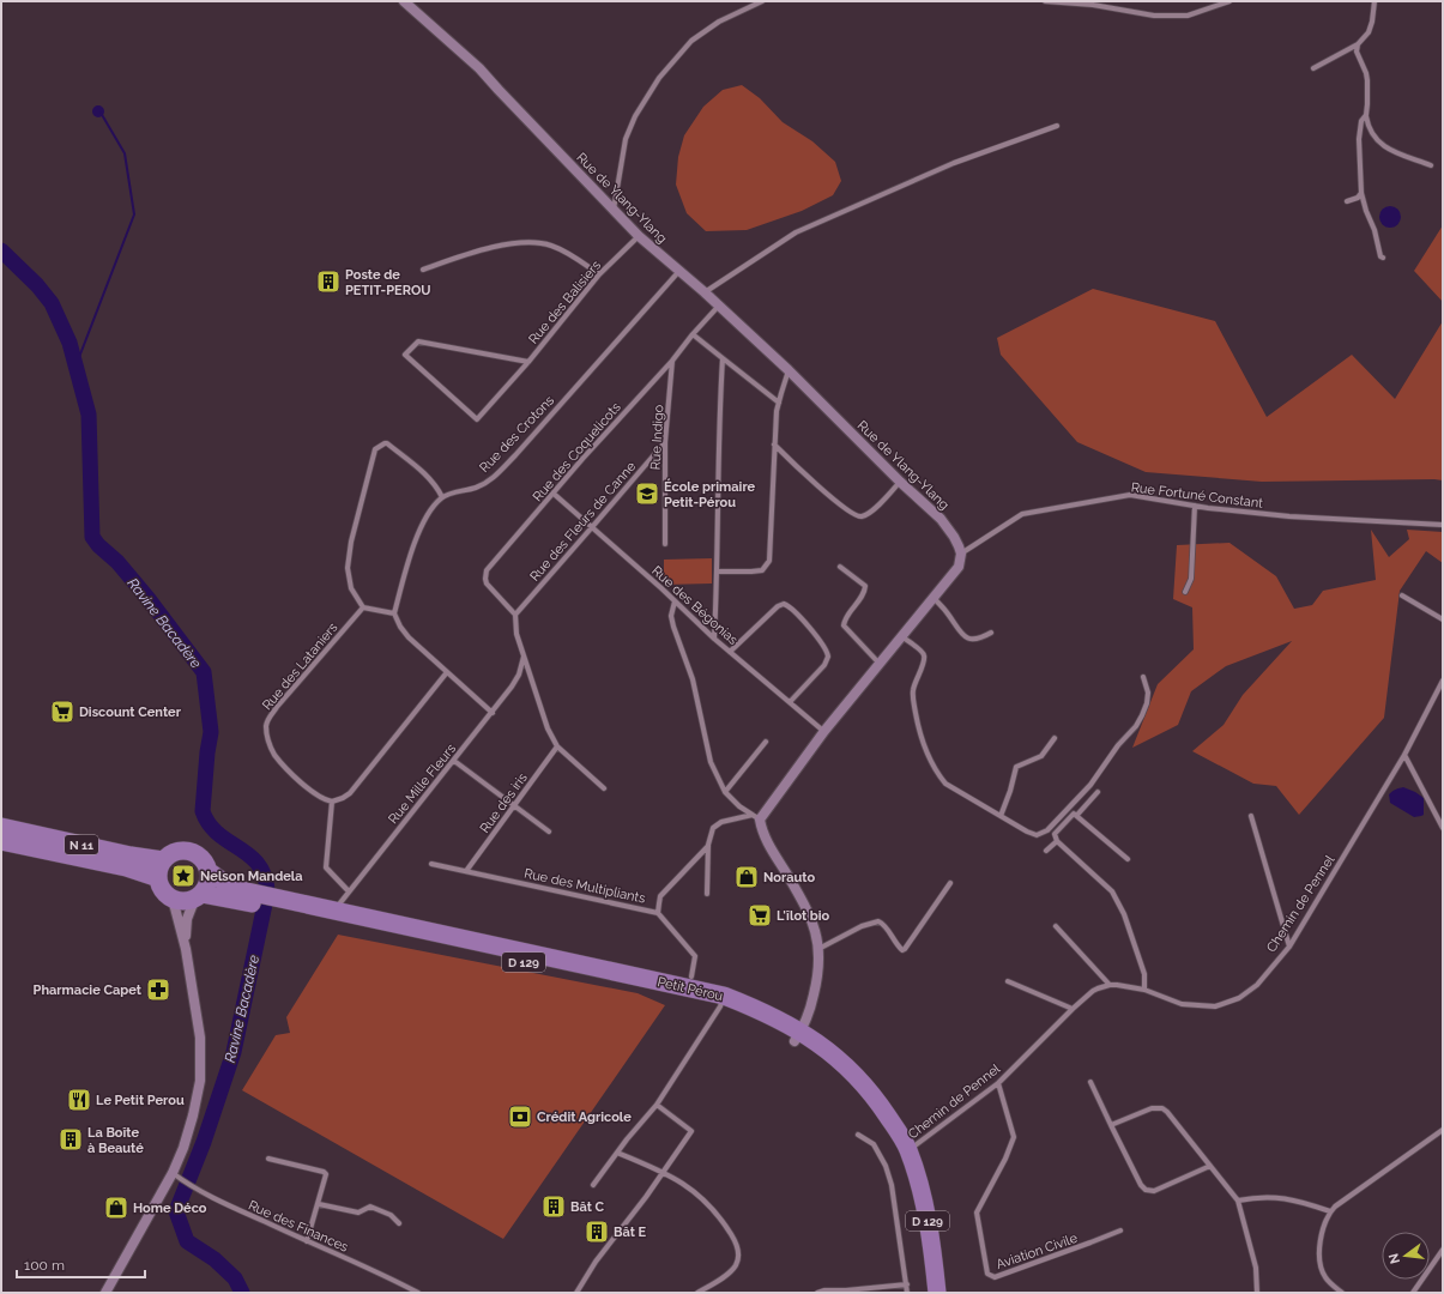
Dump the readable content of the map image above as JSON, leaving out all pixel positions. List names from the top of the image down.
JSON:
{
  "streets": {
    "highway": ["N 11", "D 129", "Petit Pérou"],
    "street": [
      "Rue de Ylang-Ylang",
      "Rue des Balisiers",
      "Rue des Crotons",
      "Rue Indigo",
      "Rue des Coquelicots",
      "Rue Fortuné Constant",
      "Rue des Fleurs de Canne",
      "Rue des Bégonias",
      "Rue des Lataniers",
      "Rue Mille Fleurs",
      "Rue des iris",
      "Rue des Multipliants",
      "Chemin de Pennel",
      "Rue des Finances",
      "Aviation Civile"
    ]
  },
  "crossings": [
    ["Rue de Ylang-Ylang", "Rue des Balisiers"],
    ["Rue de Ylang-Ylang", "Rue des Crotons"],
    ["Rue de Ylang-Ylang", "Rue des Coquelicots"],
    ["Rue de Ylang-Ylang", "Rue Fortuné Constant"],
    ["Rue Indigo", "Rue des Coquelicots"],
    ["Rue Indigo", "Rue des Fleurs de Canne"],
    ["Rue des Coquelicots", "Rue des Fleurs de Canne"],
    ["Rue des Coquelicots", "Rue des Bégonias"],
    ["Rue des Fleurs de Canne", "Rue des Bégonias"],
    ["Rue Mille Fleurs", "Petit Pérou"],
    ["Rue des iris", "Rue des Multipliants"],
    ["N 11", "D 129"],
    ["N 11", "Petit Pérou"],
    ["Chemin de Pennel", "Petit Pérou"],
    ["Chemin de Pennel", "Aviation Civile"],
    ["D 129", "Petit Pérou"]
  ],
  "water": ["Ravine Bacadère"],
  "places": {
    "building": [
      "Poste de PETIT-PEROU",
      "La Boîte à Beauté",
      "Bât C",
      "Bât E"
    ],
    "school or university": ["École primaire Petit-Pérou"],
    "supermarket": ["Discount Center", "L'îlot bio"],
    "place": ["Nelson Mandela"],
    "shop": ["Norauto", "Home Déco"],
    "pharmacy": ["Pharmacie Capet"],
    "restaurant": ["Le Petit Perou"],
    "bank": ["Crédit Agricole"]
  },
  "scale_bar": "100 m",
  "north": "left"
}
